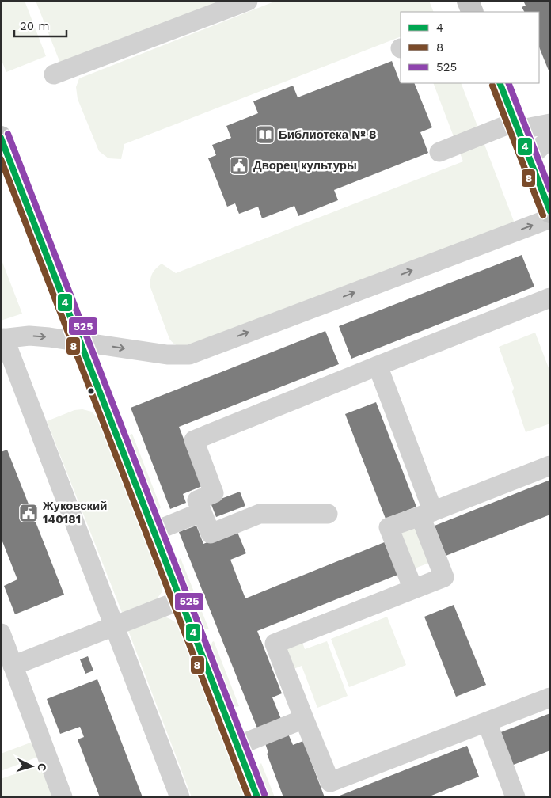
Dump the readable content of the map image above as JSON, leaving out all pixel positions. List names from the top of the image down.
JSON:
{
  "places": {
    "library": ["Библиотека № 8"],
    "public building": ["Дворец культуры", "Жуковский 140181"]
  },
  "lines": ["transit line 4", "transit line 525", "transit line 8"],
  "legend": ["4", "8", "525"],
  "scale_bar": "20 m",
  "north": "right"
}
